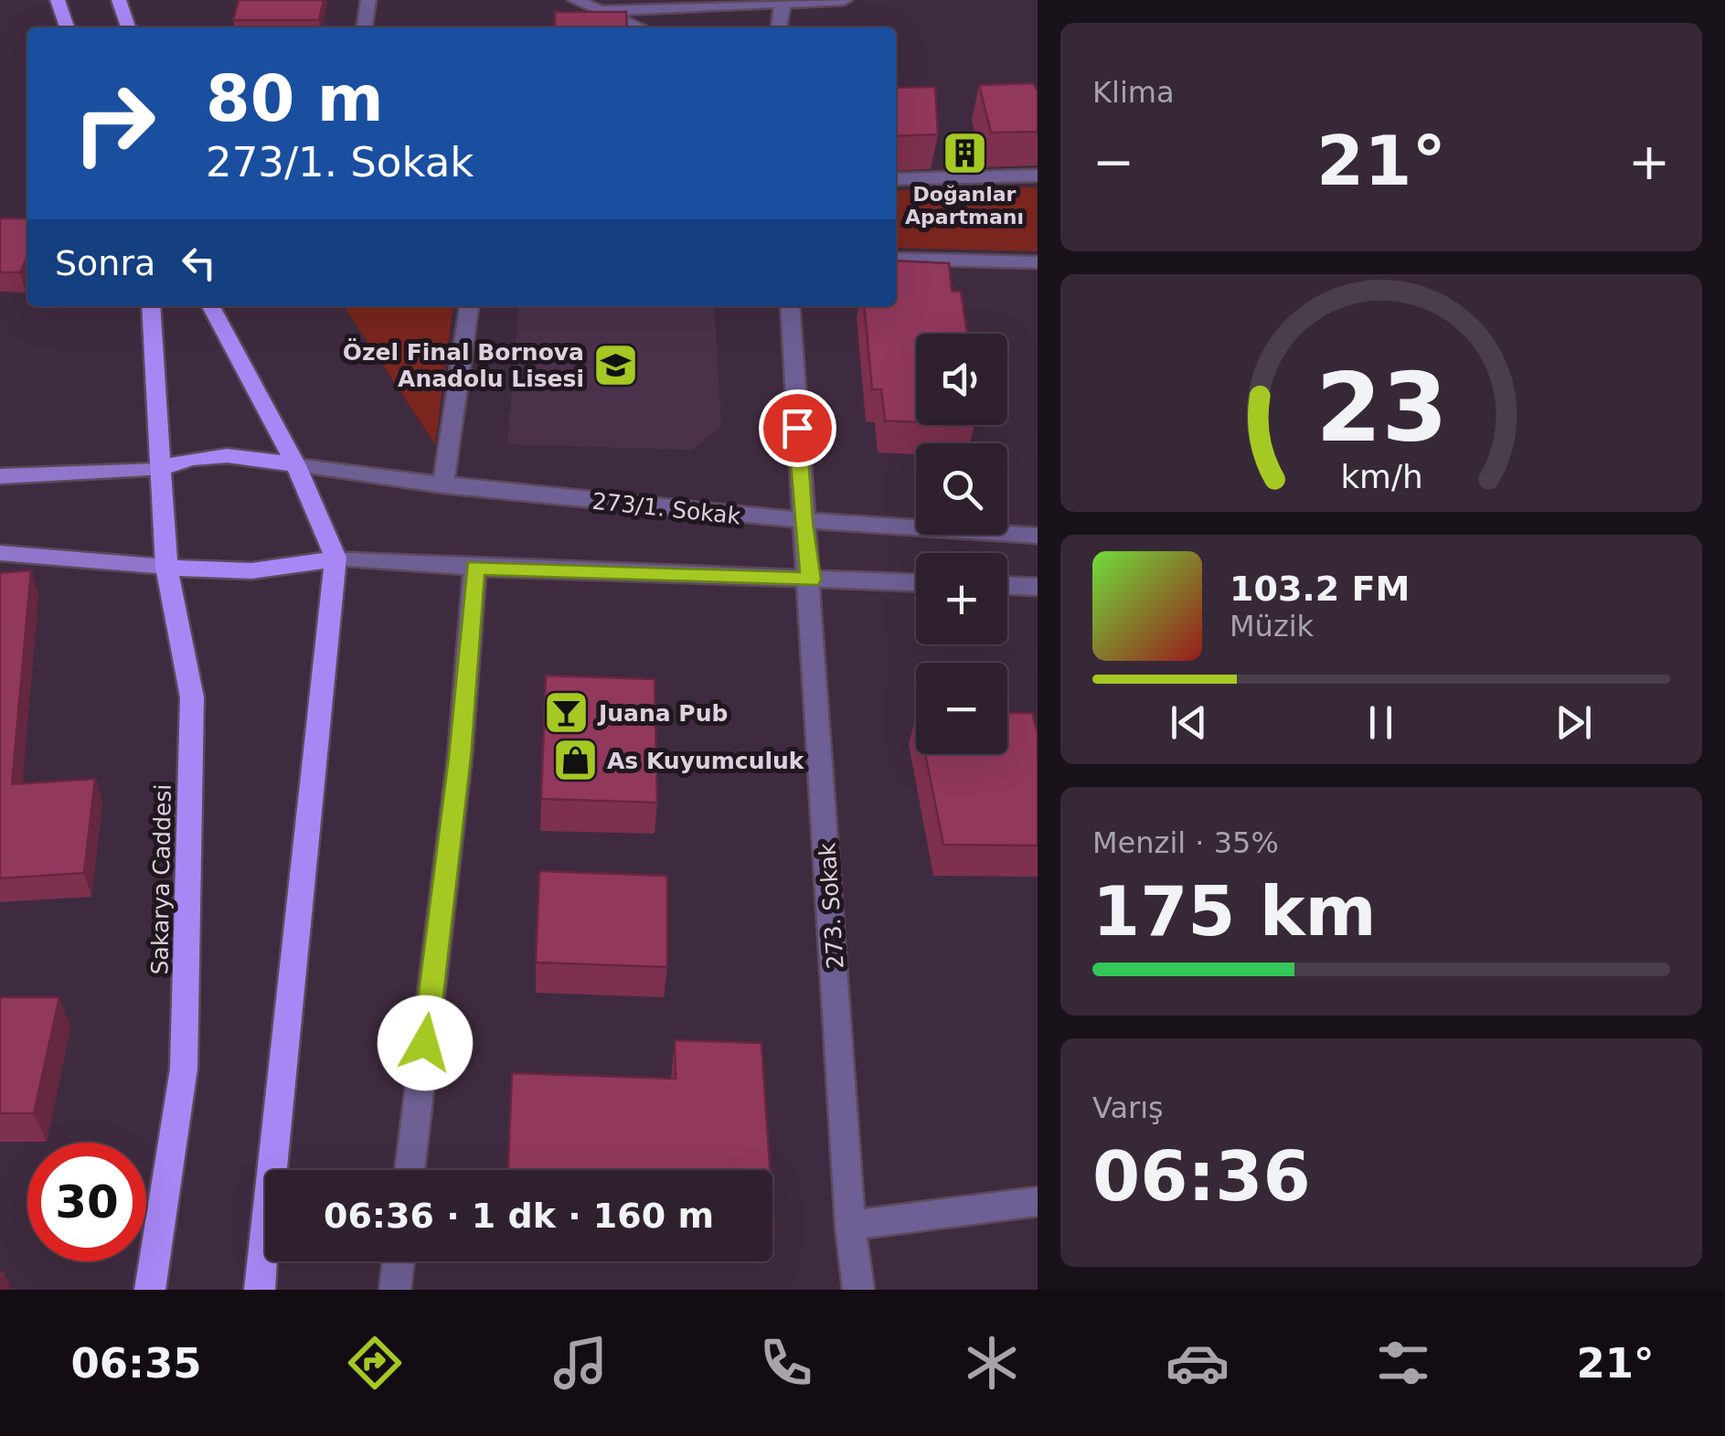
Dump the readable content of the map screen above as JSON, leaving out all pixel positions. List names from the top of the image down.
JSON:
{
  "streets": {
    "main road": ["Sakarya Caddesi"],
    "street": ["273/1. Sokak", "273. Sokak"]
  },
  "crossings": [
    ["273/1. Sokak", "273. Sokak"]
  ],
  "places": {
    "building": ["Doğanlar Apartmanı"],
    "school or university": ["Özel Final Bornova Anadolu Lisesi"],
    "bar": ["Juana Pub"],
    "shop": ["As Kuyumculuk"]
  },
  "page": {
    "tile": [
      "Klima",
      ["Menzil · 35%", "175 km"],
      ["Varış", "06:36"]
    ],
    "turn": ["80 m", "273/1. Sokak"],
    "heat": ["−", "21°", "+"],
    "then": "Sonra",
    "map_buttons": ["+", "−"],
    "song": ["103.2 FM", "Müzik"],
    "limit": "30",
    "trip": "06:36 · 1 dk · 160 m",
    "tabs": ["06:35", "21°"],
    "gauge": ["23", "km/h"]
  }
}
